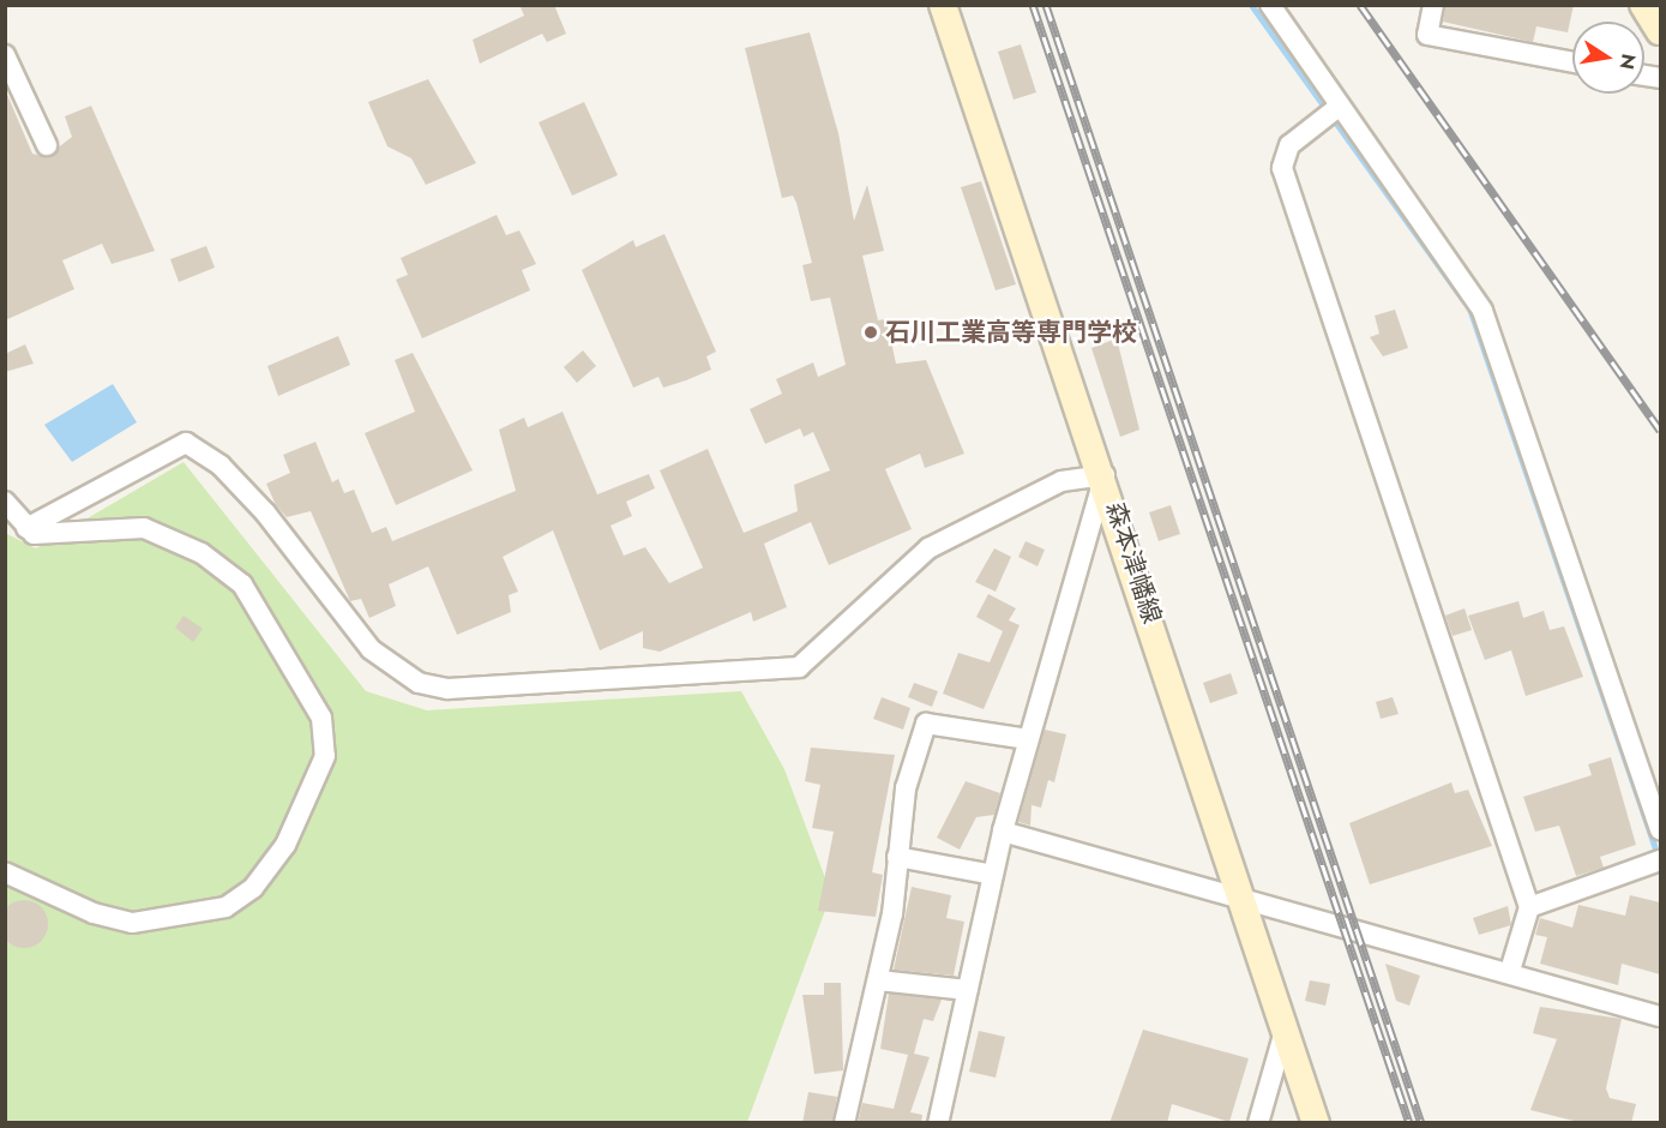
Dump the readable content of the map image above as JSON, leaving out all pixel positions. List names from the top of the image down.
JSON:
{
  "streets": {
    "main road": ["森本津幡線"]
  },
  "places": ["石川工業高等専門学校"],
  "north": "right"
}
